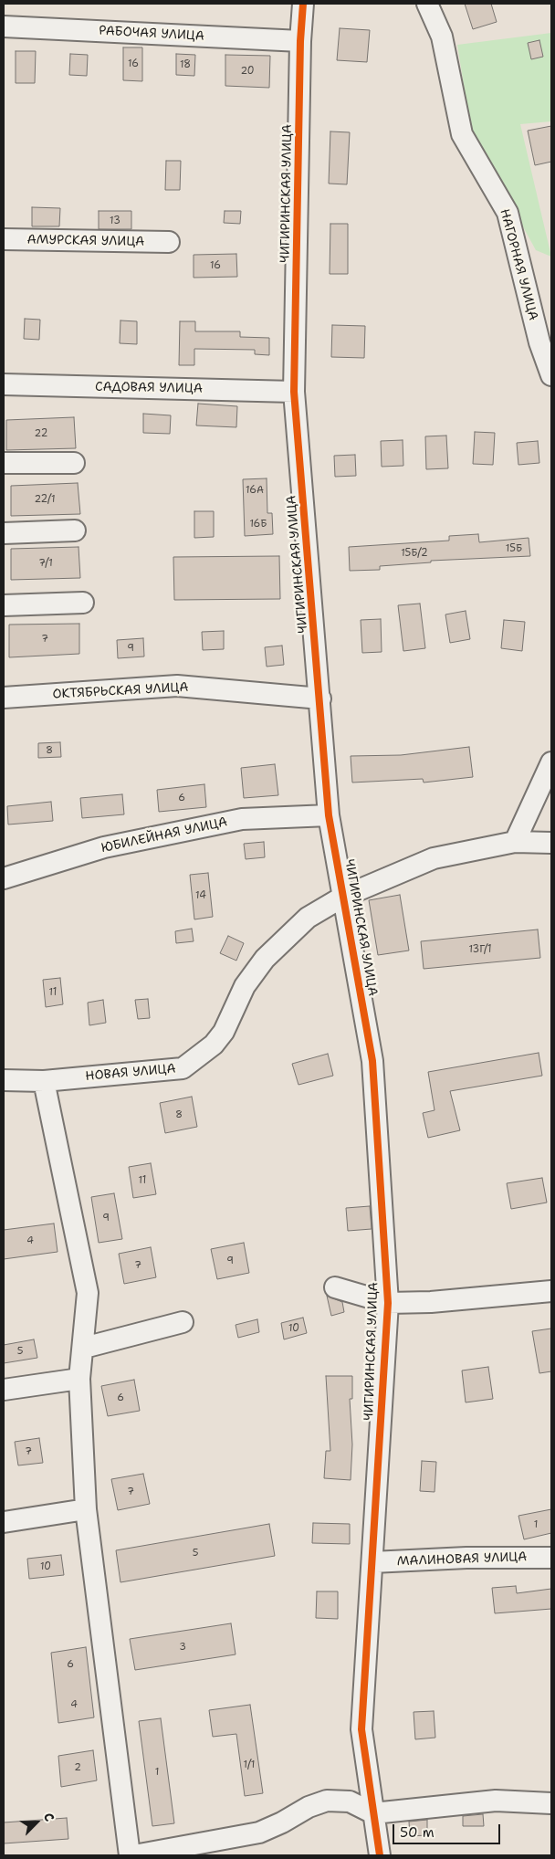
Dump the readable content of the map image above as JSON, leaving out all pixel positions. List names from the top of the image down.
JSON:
{
  "streets": {
    "street": [
      "РАБОЧАЯ УЛИЦА",
      "ЧИГИРИНСКАЯ УЛИЦА",
      "АМУРСКАЯ УЛИЦА",
      "НАГОРНАЯ УЛИЦА",
      "САДОВАЯ УЛИЦА",
      "ОКТЯБРЬСКАЯ УЛИЦА",
      "ЮБИЛЕЙНАЯ УЛИЦА",
      "НОВАЯ УЛИЦА",
      "МАЛИНОВАЯ УЛИЦА"
    ]
  },
  "crossings": [
    ["РАБОЧАЯ УЛИЦА", "ЧИГИРИНСКАЯ УЛИЦА"],
    ["ЧИГИРИНСКАЯ УЛИЦА", "САДОВАЯ УЛИЦА"],
    ["ЧИГИРИНСКАЯ УЛИЦА", "ОКТЯБРЬСКАЯ УЛИЦА"],
    ["ЧИГИРИНСКАЯ УЛИЦА", "ЮБИЛЕЙНАЯ УЛИЦА"],
    ["ЧИГИРИНСКАЯ УЛИЦА", "НОВАЯ УЛИЦА"],
    ["ЧИГИРИНСКАЯ УЛИЦА", "МАЛИНОВАЯ УЛИЦА"]
  ],
  "house_numbers": [
    "16",
    "18",
    "20",
    "13",
    "16",
    "22",
    "16А",
    "22/1",
    "16Б",
    "15Б",
    "15Б/2",
    "7/1",
    "7",
    "9",
    "8",
    "6",
    "14",
    "13Г/1",
    "11",
    "8",
    "11",
    "9",
    "4",
    "9",
    "7",
    "10",
    "5",
    "6",
    "7",
    "7",
    "1",
    "5",
    "10",
    "3",
    "6",
    "4",
    "1/1",
    "2",
    "1"
  ],
  "scale_bar": "50 m",
  "north": "top right"
}
